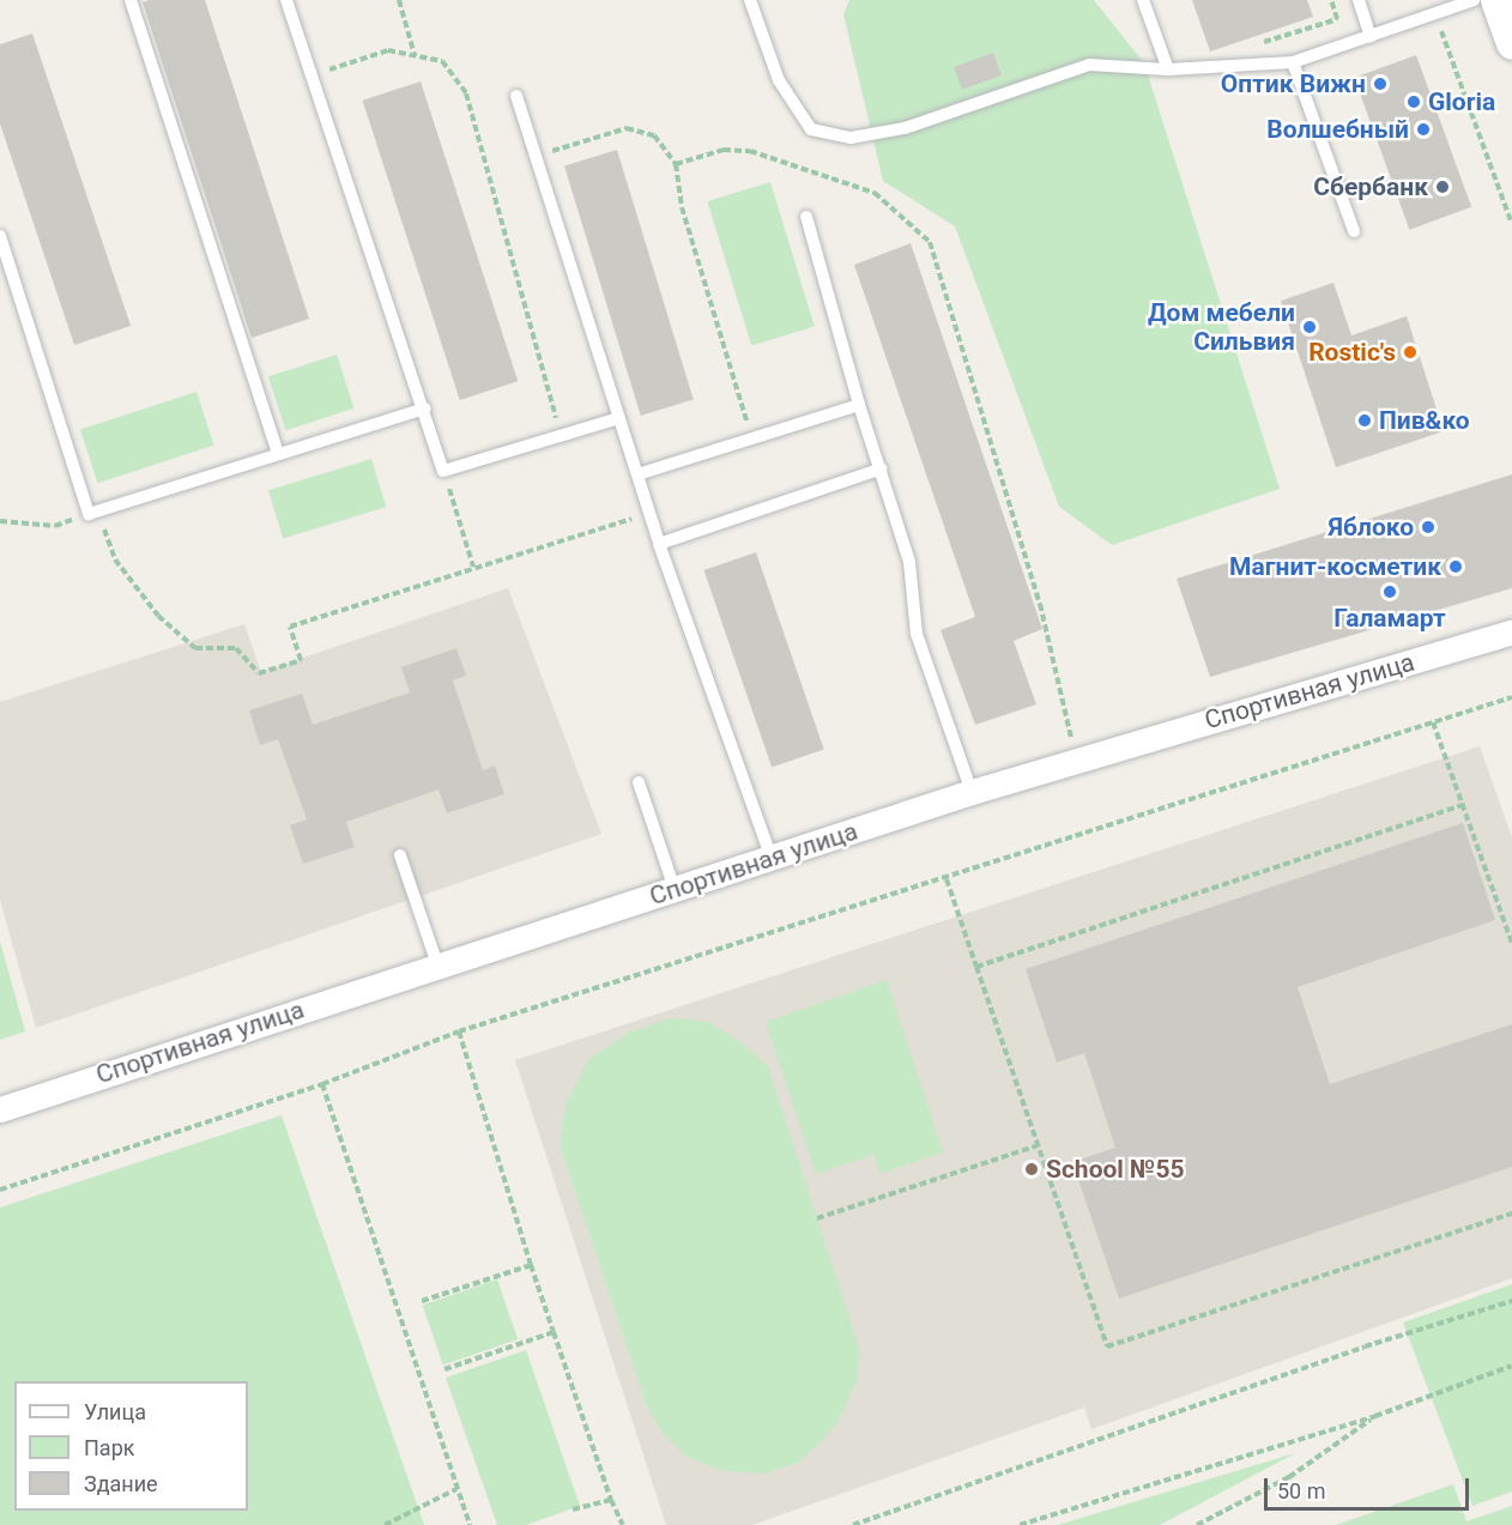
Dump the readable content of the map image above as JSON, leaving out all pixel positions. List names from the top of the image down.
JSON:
{
  "streets": {
    "street": ["Спортивная улица"]
  },
  "places": [
    "Оптик Вижн",
    "Gloria",
    "Волшебный",
    "Сбербанк",
    "Дом мебели Сильвия",
    "Rostic's",
    "Пив&ко",
    "Яблоко",
    "Магнит-косметик",
    "Галамарт",
    "School №55"
  ],
  "legend": ["Улица", "Парк", "Здание"],
  "scale_bar": "50 m"
}
